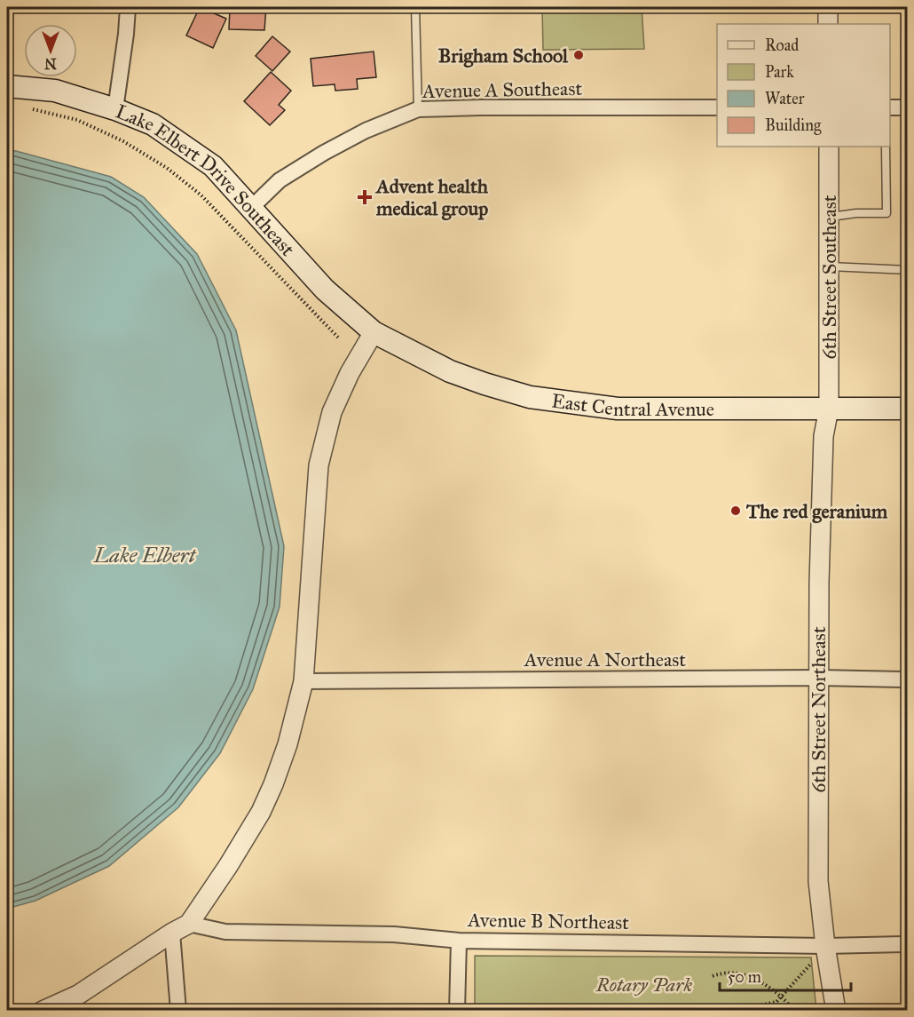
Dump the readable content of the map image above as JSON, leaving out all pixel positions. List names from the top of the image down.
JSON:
{
  "streets": {
    "main road": ["Lake Elbert Drive Southeast", "East Central Avenue"],
    "street": [
      "Avenue A Southeast",
      "6th Street Southeast",
      "Avenue A Northeast",
      "6th Street Northeast",
      "Avenue B Northeast"
    ]
  },
  "crossings": [
    ["Avenue A Southeast", "Lake Elbert Drive Southeast"],
    ["Lake Elbert Drive Southeast", "East Central Avenue"],
    ["6th Street Southeast", "East Central Avenue"],
    ["6th Street Southeast", "6th Street Northeast"],
    ["East Central Avenue", "6th Street Northeast"],
    ["Avenue A Northeast", "6th Street Northeast"],
    ["6th Street Northeast", "Avenue B Northeast"]
  ],
  "water": ["Lake Elbert"],
  "parks": ["Rotary Park"],
  "places": {
    "other": ["Brigham School", "The red geranium"],
    "health": ["Advent health medical group"]
  },
  "legend": [
    "Road",
    "Park",
    "Water",
    "Building"
  ],
  "scale_bar": "50 m",
  "north": "bottom"
}
